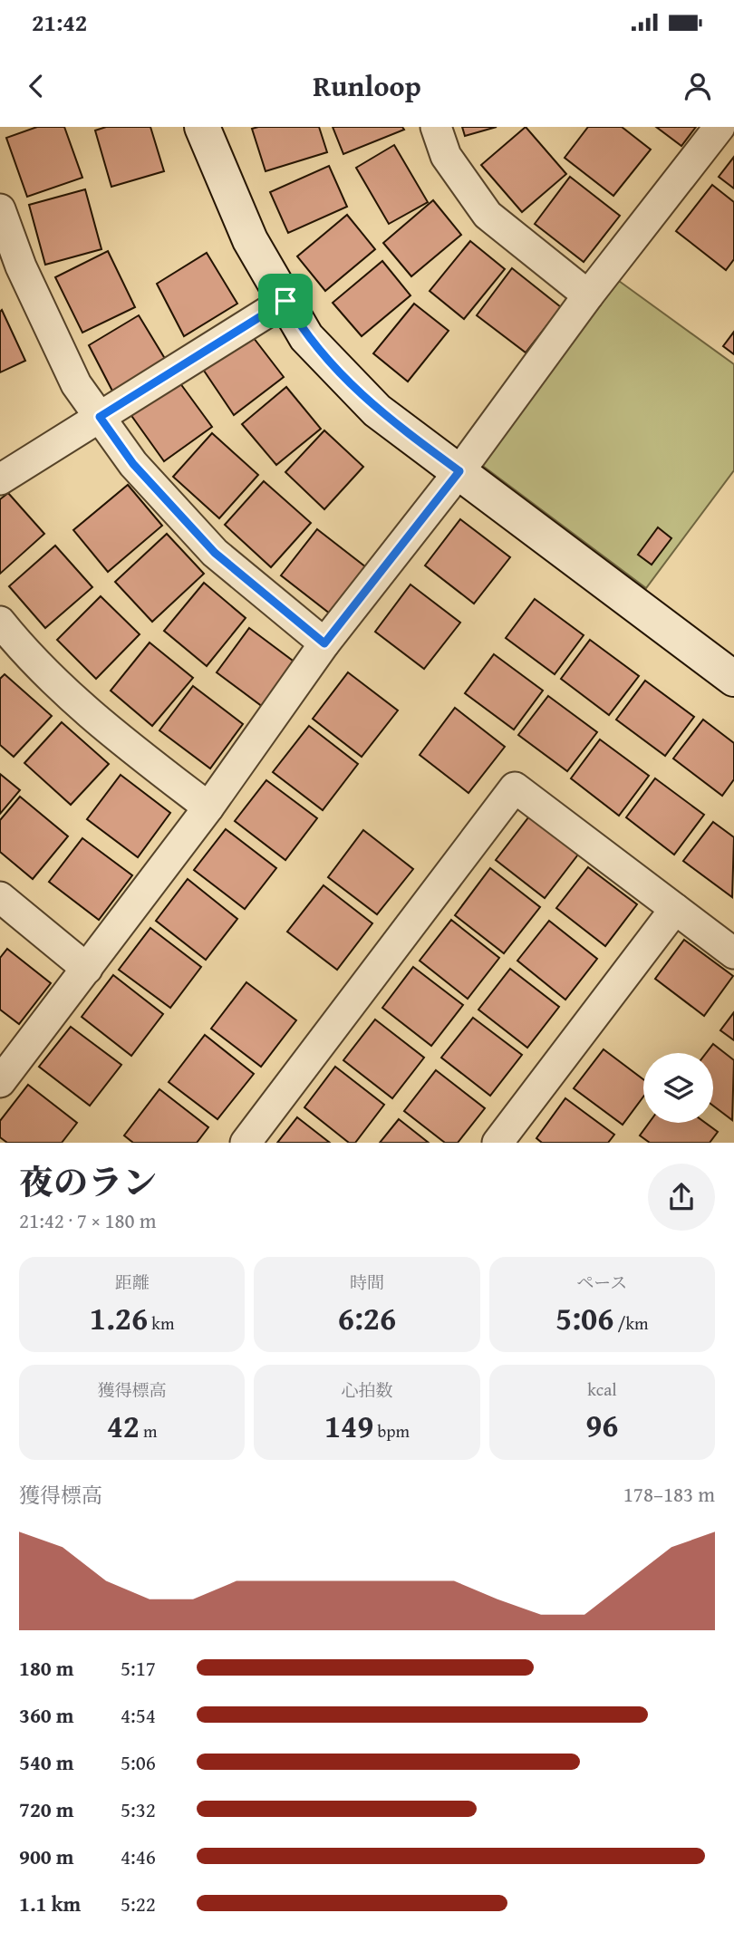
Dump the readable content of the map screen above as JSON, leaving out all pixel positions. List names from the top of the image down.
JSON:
{
  "page": {
    "status": "21:42",
    "header": "Runloop",
    "heading": ["夜のラン", "21:42 · 7 × 180 m"],
    "stats": [
      ["距離", "1.26 km"],
      ["時間", "6:26"],
      ["ペース", "5:06 /km"],
      ["獲得標高", "42 m"],
      ["心拍数", "149 bpm"],
      ["kcal", "96"]
    ],
    "chart": ["獲得標高", "178–183 m"],
    "list": [
      {
        "name": "180 m",
        "note": "5:17"
      },
      {
        "name": "360 m",
        "note": "4:54"
      },
      {
        "name": "540 m",
        "note": "5:06"
      },
      {
        "name": "720 m",
        "note": "5:32"
      },
      {
        "name": "900 m",
        "note": "4:46"
      },
      {
        "name": "1.1 km",
        "note": "5:22"
      }
    ]
  }
}
